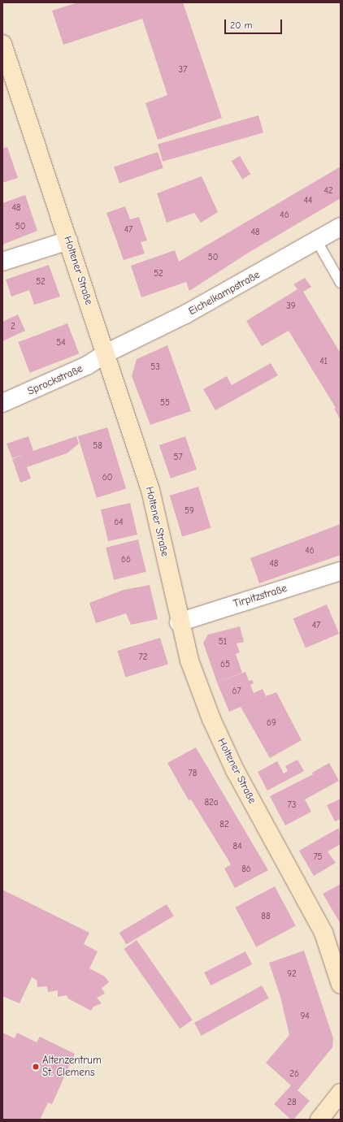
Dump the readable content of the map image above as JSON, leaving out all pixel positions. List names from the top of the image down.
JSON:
{
  "streets": {
    "main road": ["Holtener Straße"],
    "street": ["Eichelkampstraße", "Sprockstraße", "Tirpitzstraße"]
  },
  "crossings": [
    ["Holtener Straße", "Eichelkampstraße"],
    ["Holtener Straße", "Sprockstraße"],
    ["Holtener Straße", "Tirpitzstraße"],
    ["Eichelkampstraße", "Sprockstraße"]
  ],
  "places": ["Altenzentrum St. Clemens"],
  "house_numbers": [
    "37",
    "42",
    "44",
    "48",
    "46",
    "50",
    "47",
    "48",
    "50",
    "52",
    "52",
    "39",
    "2",
    "54",
    "41",
    "53",
    "55",
    "58",
    "57",
    "60",
    "59",
    "64",
    "46",
    "66",
    "48",
    "47",
    "51",
    "72",
    "65",
    "67",
    "69",
    "78",
    "82a",
    "73",
    "82",
    "84",
    "75",
    "86",
    "88",
    "92",
    "94",
    "26",
    "28"
  ],
  "scale_bar": "20 m"
}
